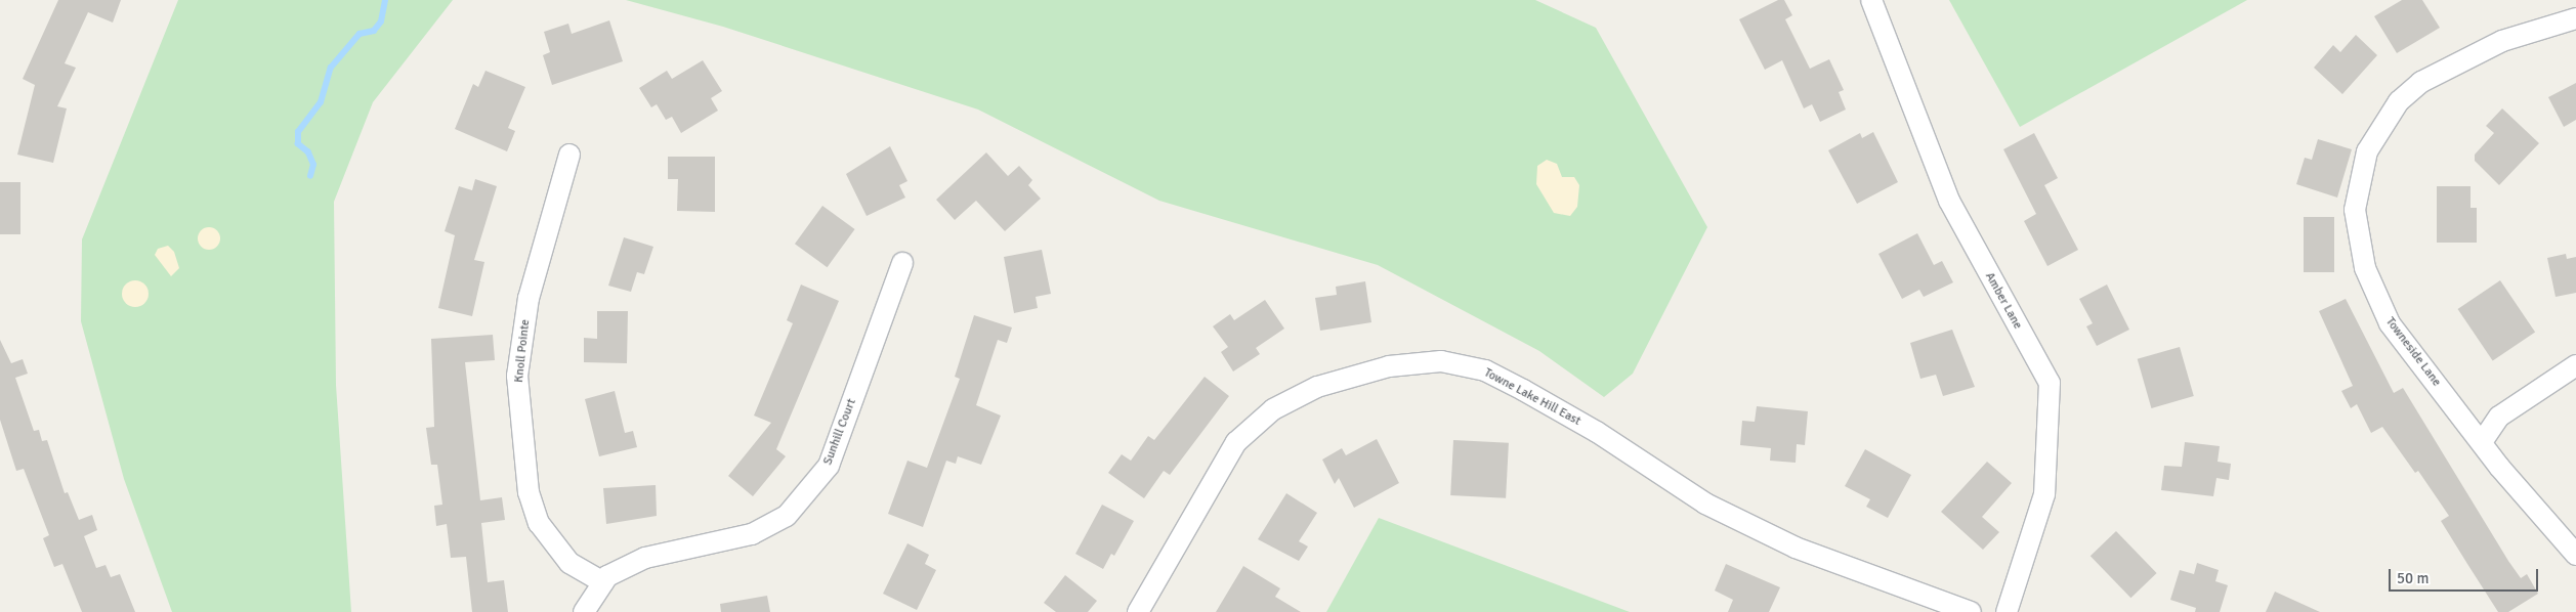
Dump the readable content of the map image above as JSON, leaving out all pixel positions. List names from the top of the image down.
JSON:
{
  "streets": {
    "street": [
      "Amber Lane",
      "Knoll Pointe",
      "Towneside Lane",
      "Towne Lake Hill East",
      "Sunhill Court"
    ]
  },
  "crossings": [
    ["Knoll Pointe", "Sunhill Court"]
  ],
  "scale_bar": "50 m"
}
